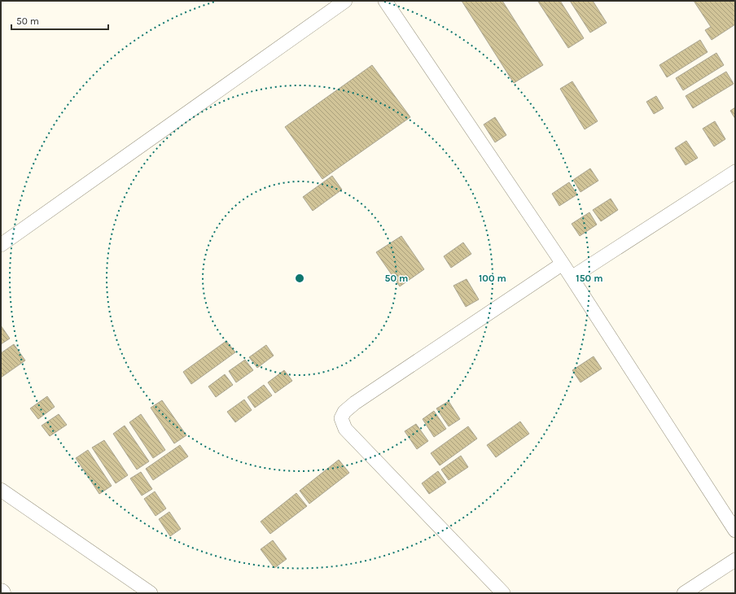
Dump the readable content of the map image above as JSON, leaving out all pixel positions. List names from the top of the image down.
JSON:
{
  "scale_bar": "50 m",
  "rings": ["50 m", "100 m", "150 m"]
}
